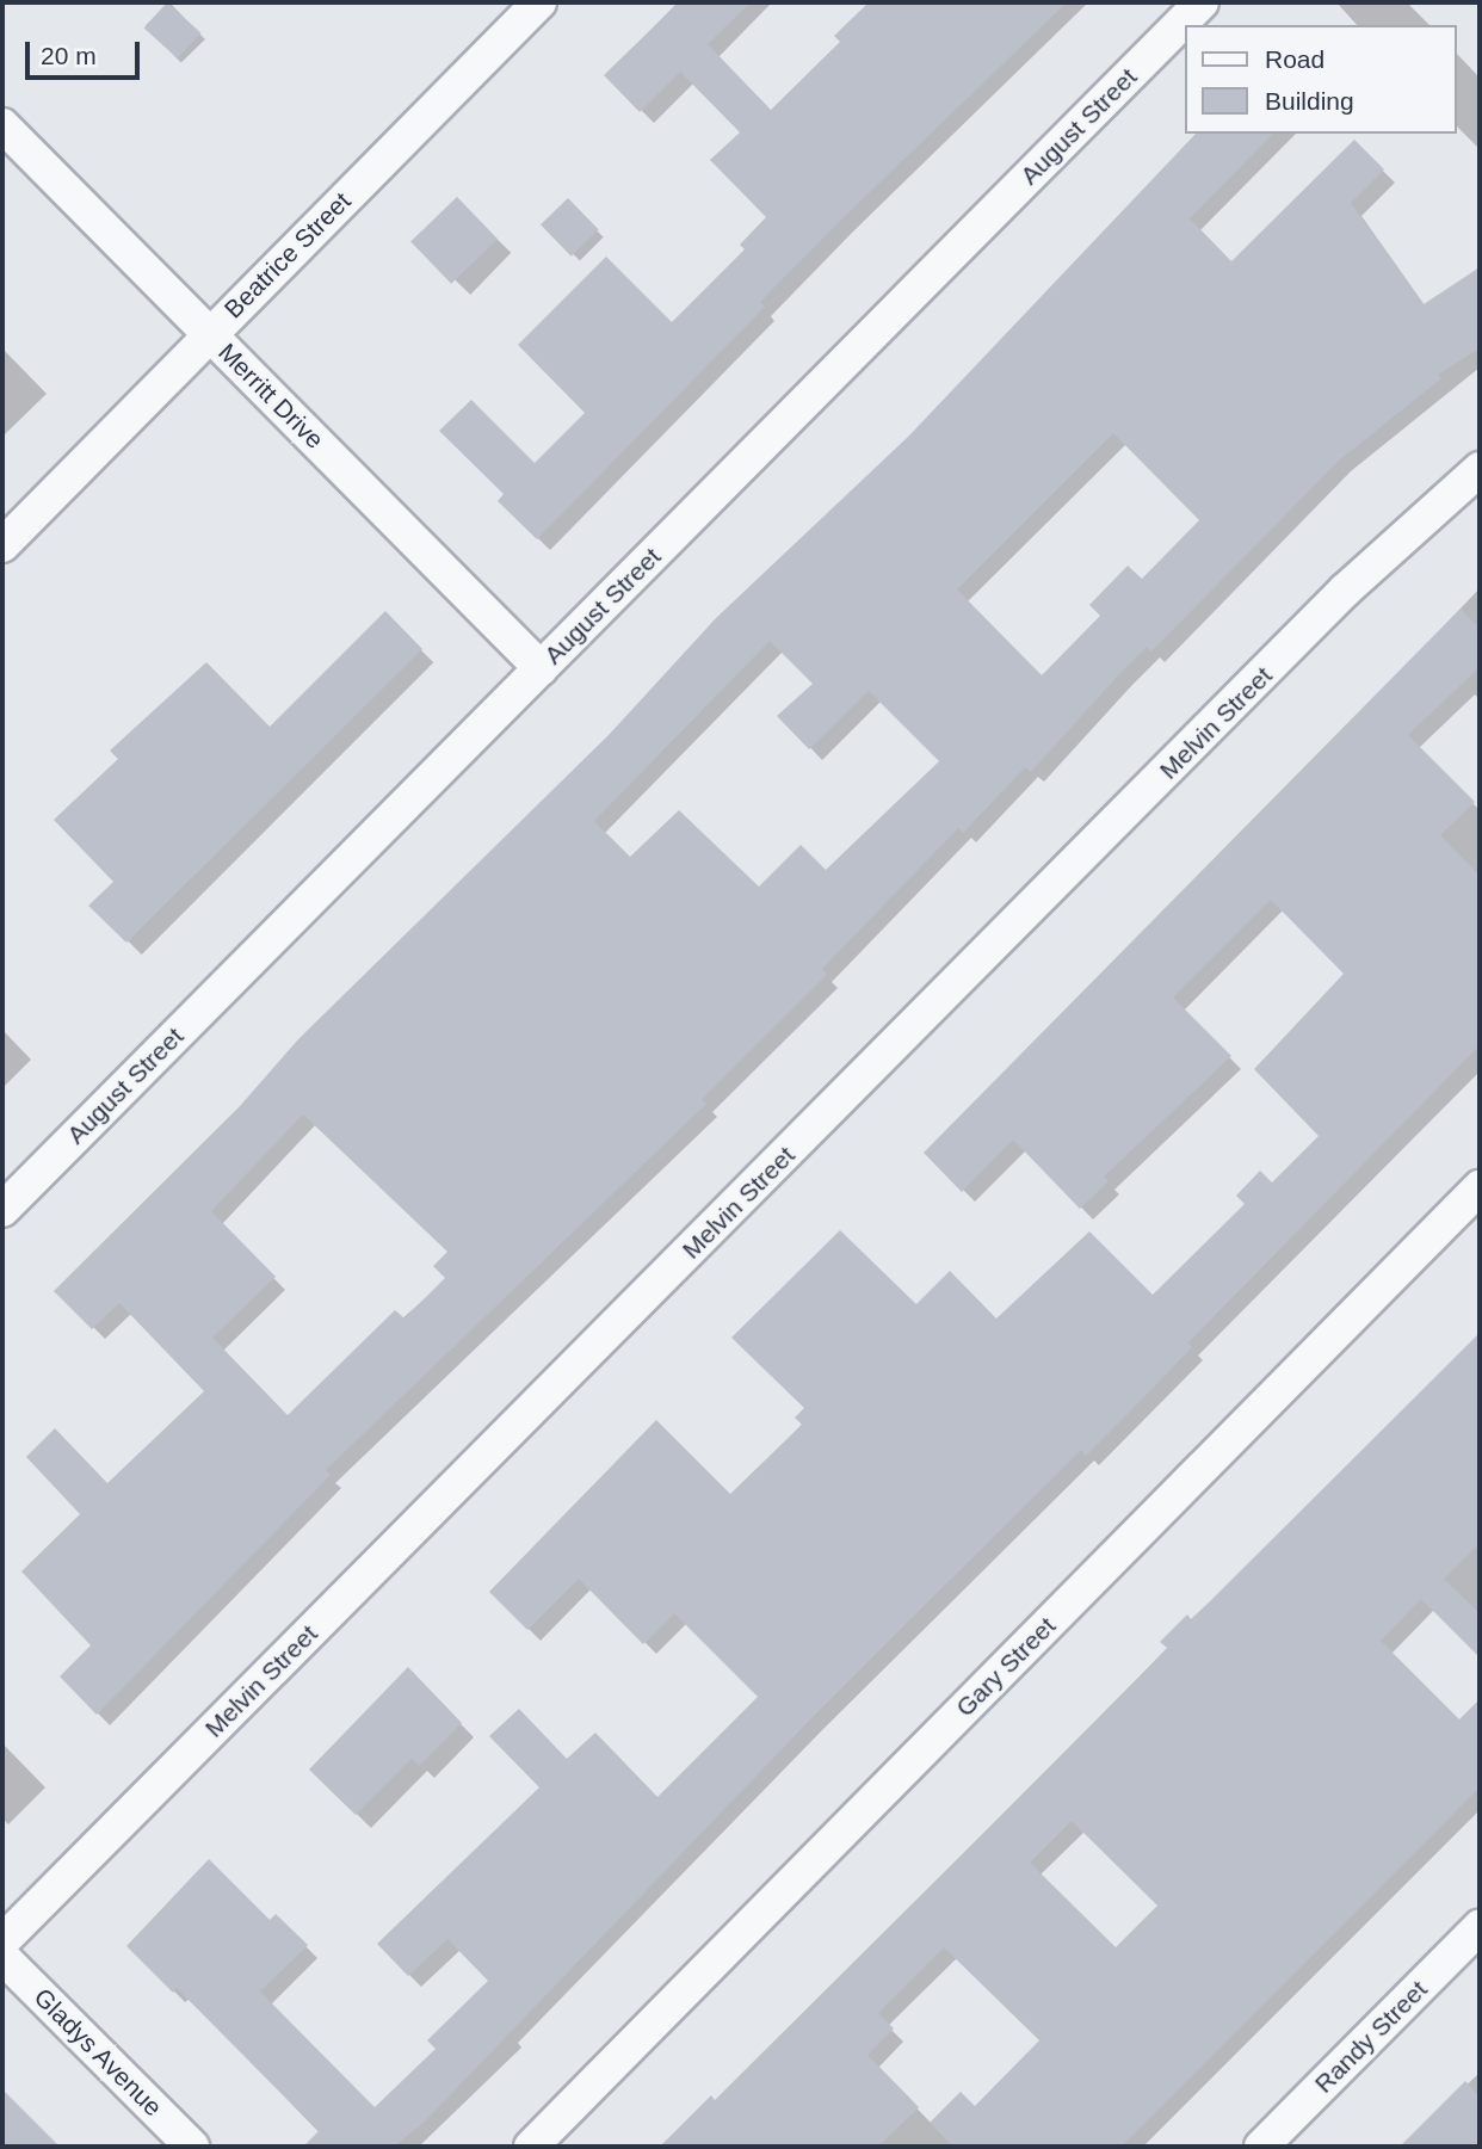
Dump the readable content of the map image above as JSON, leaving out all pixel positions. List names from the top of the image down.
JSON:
{
  "streets": {
    "street": [
      "August Street",
      "Beatrice Street",
      "Merritt Drive",
      "Melvin Street",
      "Gary Street",
      "Randy Street",
      "Gladys Avenue"
    ]
  },
  "crossings": [
    ["August Street", "Merritt Drive"],
    ["Beatrice Street", "Merritt Drive"]
  ],
  "legend": ["Road", "Building"],
  "scale_bar": "20 m"
}
